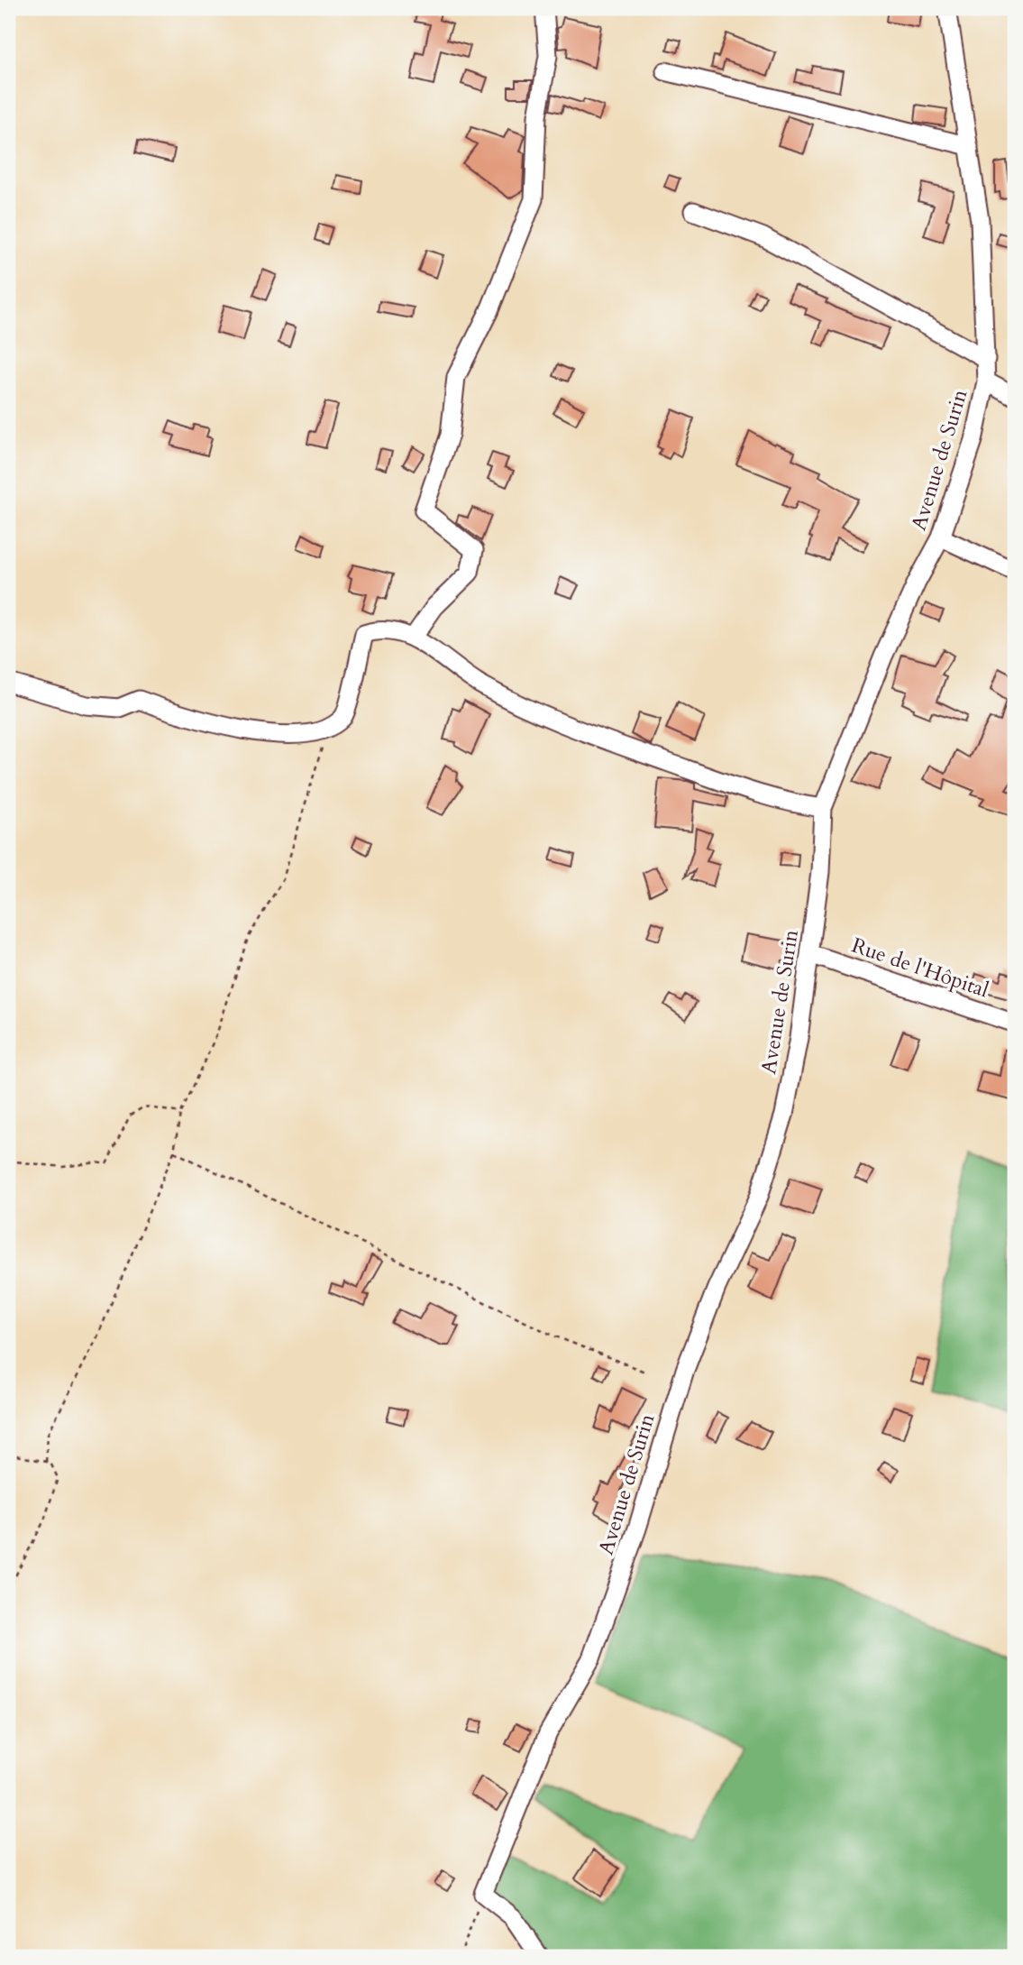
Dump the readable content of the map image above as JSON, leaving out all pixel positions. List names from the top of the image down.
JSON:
{
  "streets": {
    "street": ["Avenue de Surin", "Rue de l'Hôpital"]
  },
  "crossings": [
    ["Avenue de Surin", "Rue de l'Hôpital"]
  ]
}
